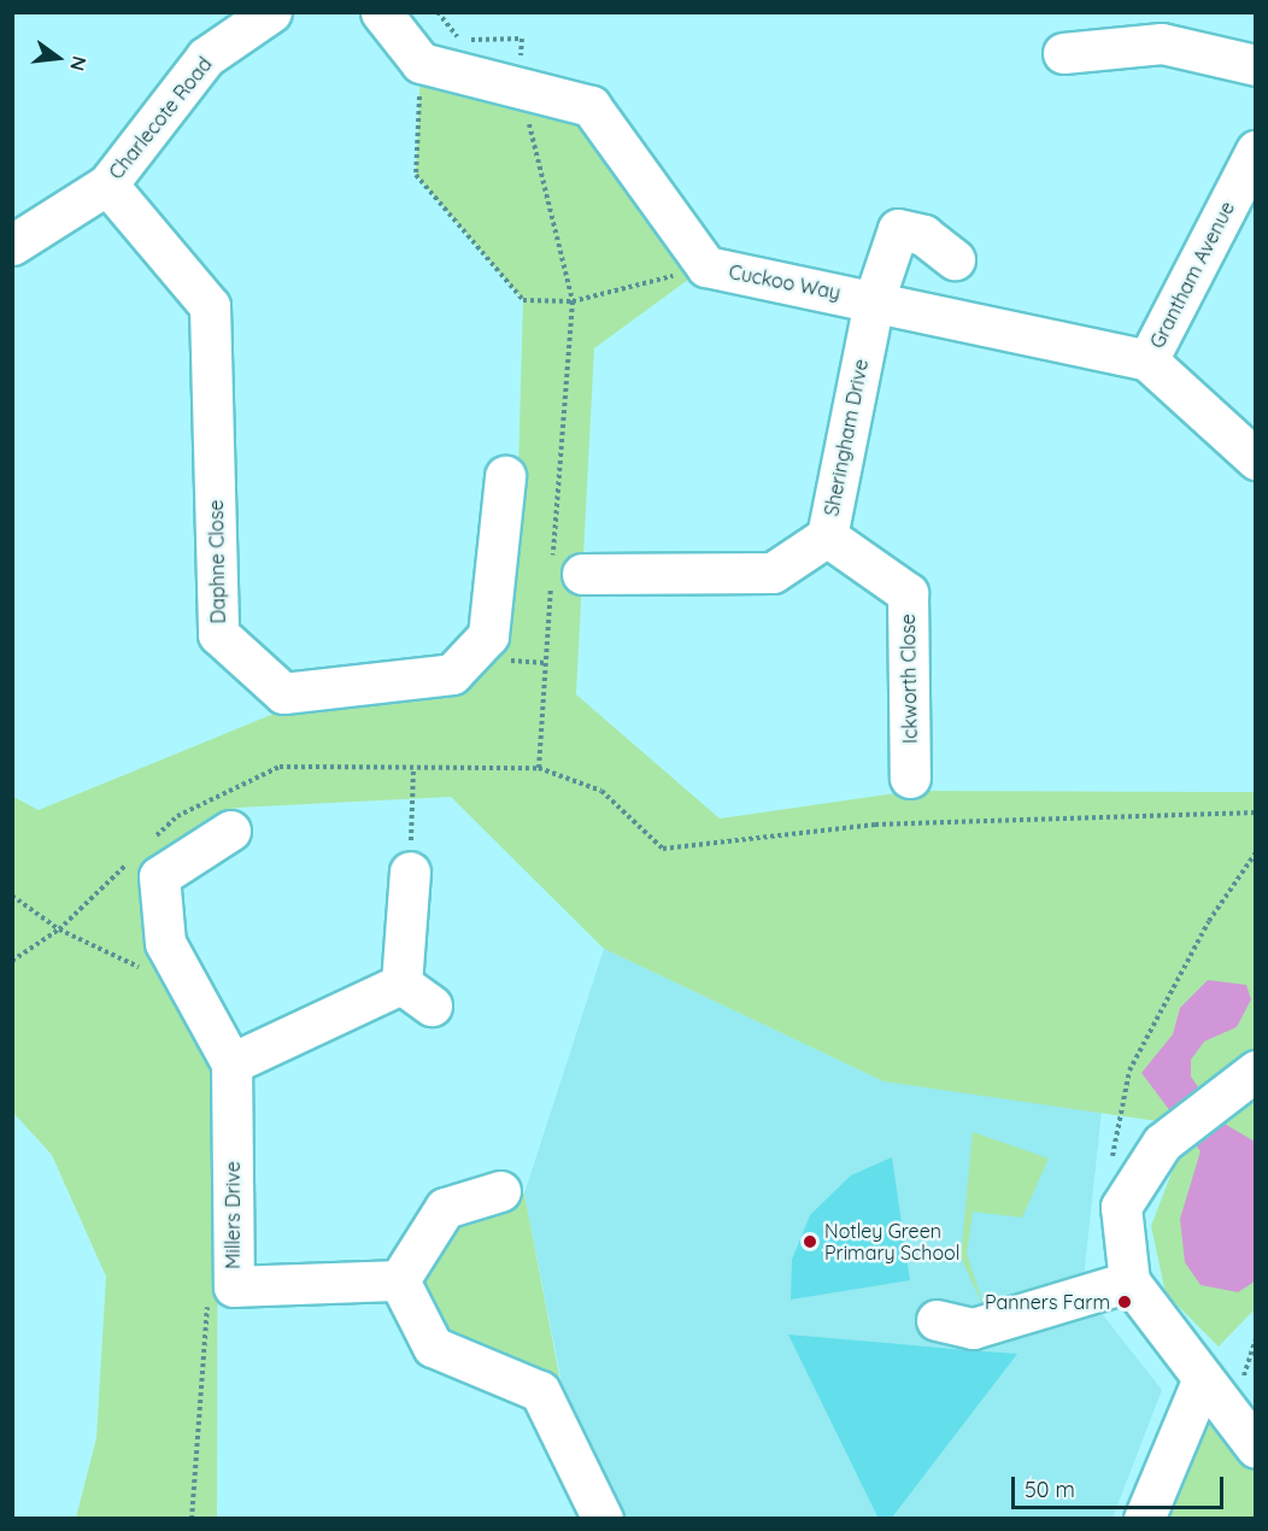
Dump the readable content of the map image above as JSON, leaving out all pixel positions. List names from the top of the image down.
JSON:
{
  "streets": {
    "street": [
      "Charlecote Road",
      "Grantham Avenue",
      "Cuckoo Way",
      "Sheringham Drive",
      "Daphne Close",
      "Ickworth Close",
      "Millers Drive"
    ]
  },
  "crossings": [
    ["Charlecote Road", "Daphne Close"],
    ["Grantham Avenue", "Cuckoo Way"],
    ["Cuckoo Way", "Sheringham Drive"],
    ["Sheringham Drive", "Ickworth Close"]
  ],
  "places": ["Notley Green Primary School", "Panners Farm"],
  "scale_bar": "50 m",
  "north": "right"
}
